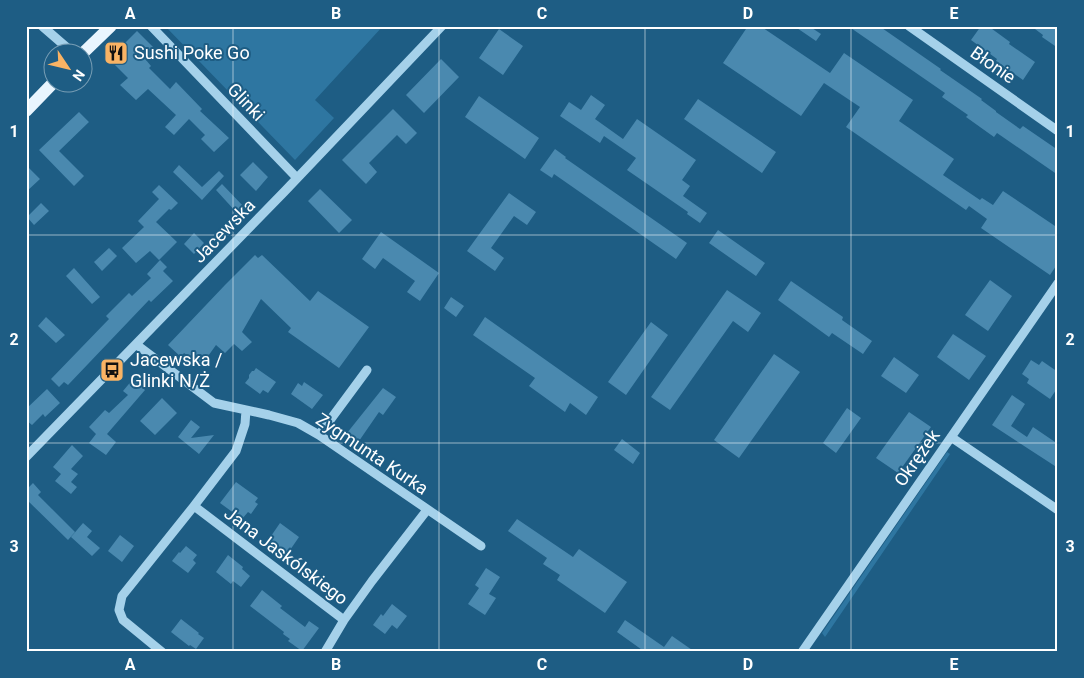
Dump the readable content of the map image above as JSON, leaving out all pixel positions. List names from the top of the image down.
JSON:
{
  "streets": {
    "street": [
      "Błonie",
      "Glinki",
      "Jacewska",
      "Zygmunta Kurka",
      "Okrężek",
      "Jana Jaskólskiego"
    ]
  },
  "crossings": [
    ["Glinki", "Jacewska"],
    ["Jacewska", "Zygmunta Kurka"],
    ["Zygmunta Kurka", "Jana Jaskólskiego"]
  ],
  "places": {
    "restaurant": ["Sushi Poke Go"],
    "bus stop": ["Jacewska / Glinki N/Ż"]
  },
  "north": "bottom right",
  "grid": {
    "columns": [
      "A",
      "B",
      "C",
      "D",
      "E"
    ],
    "rows": ["1", "2", "3"]
  }
}
